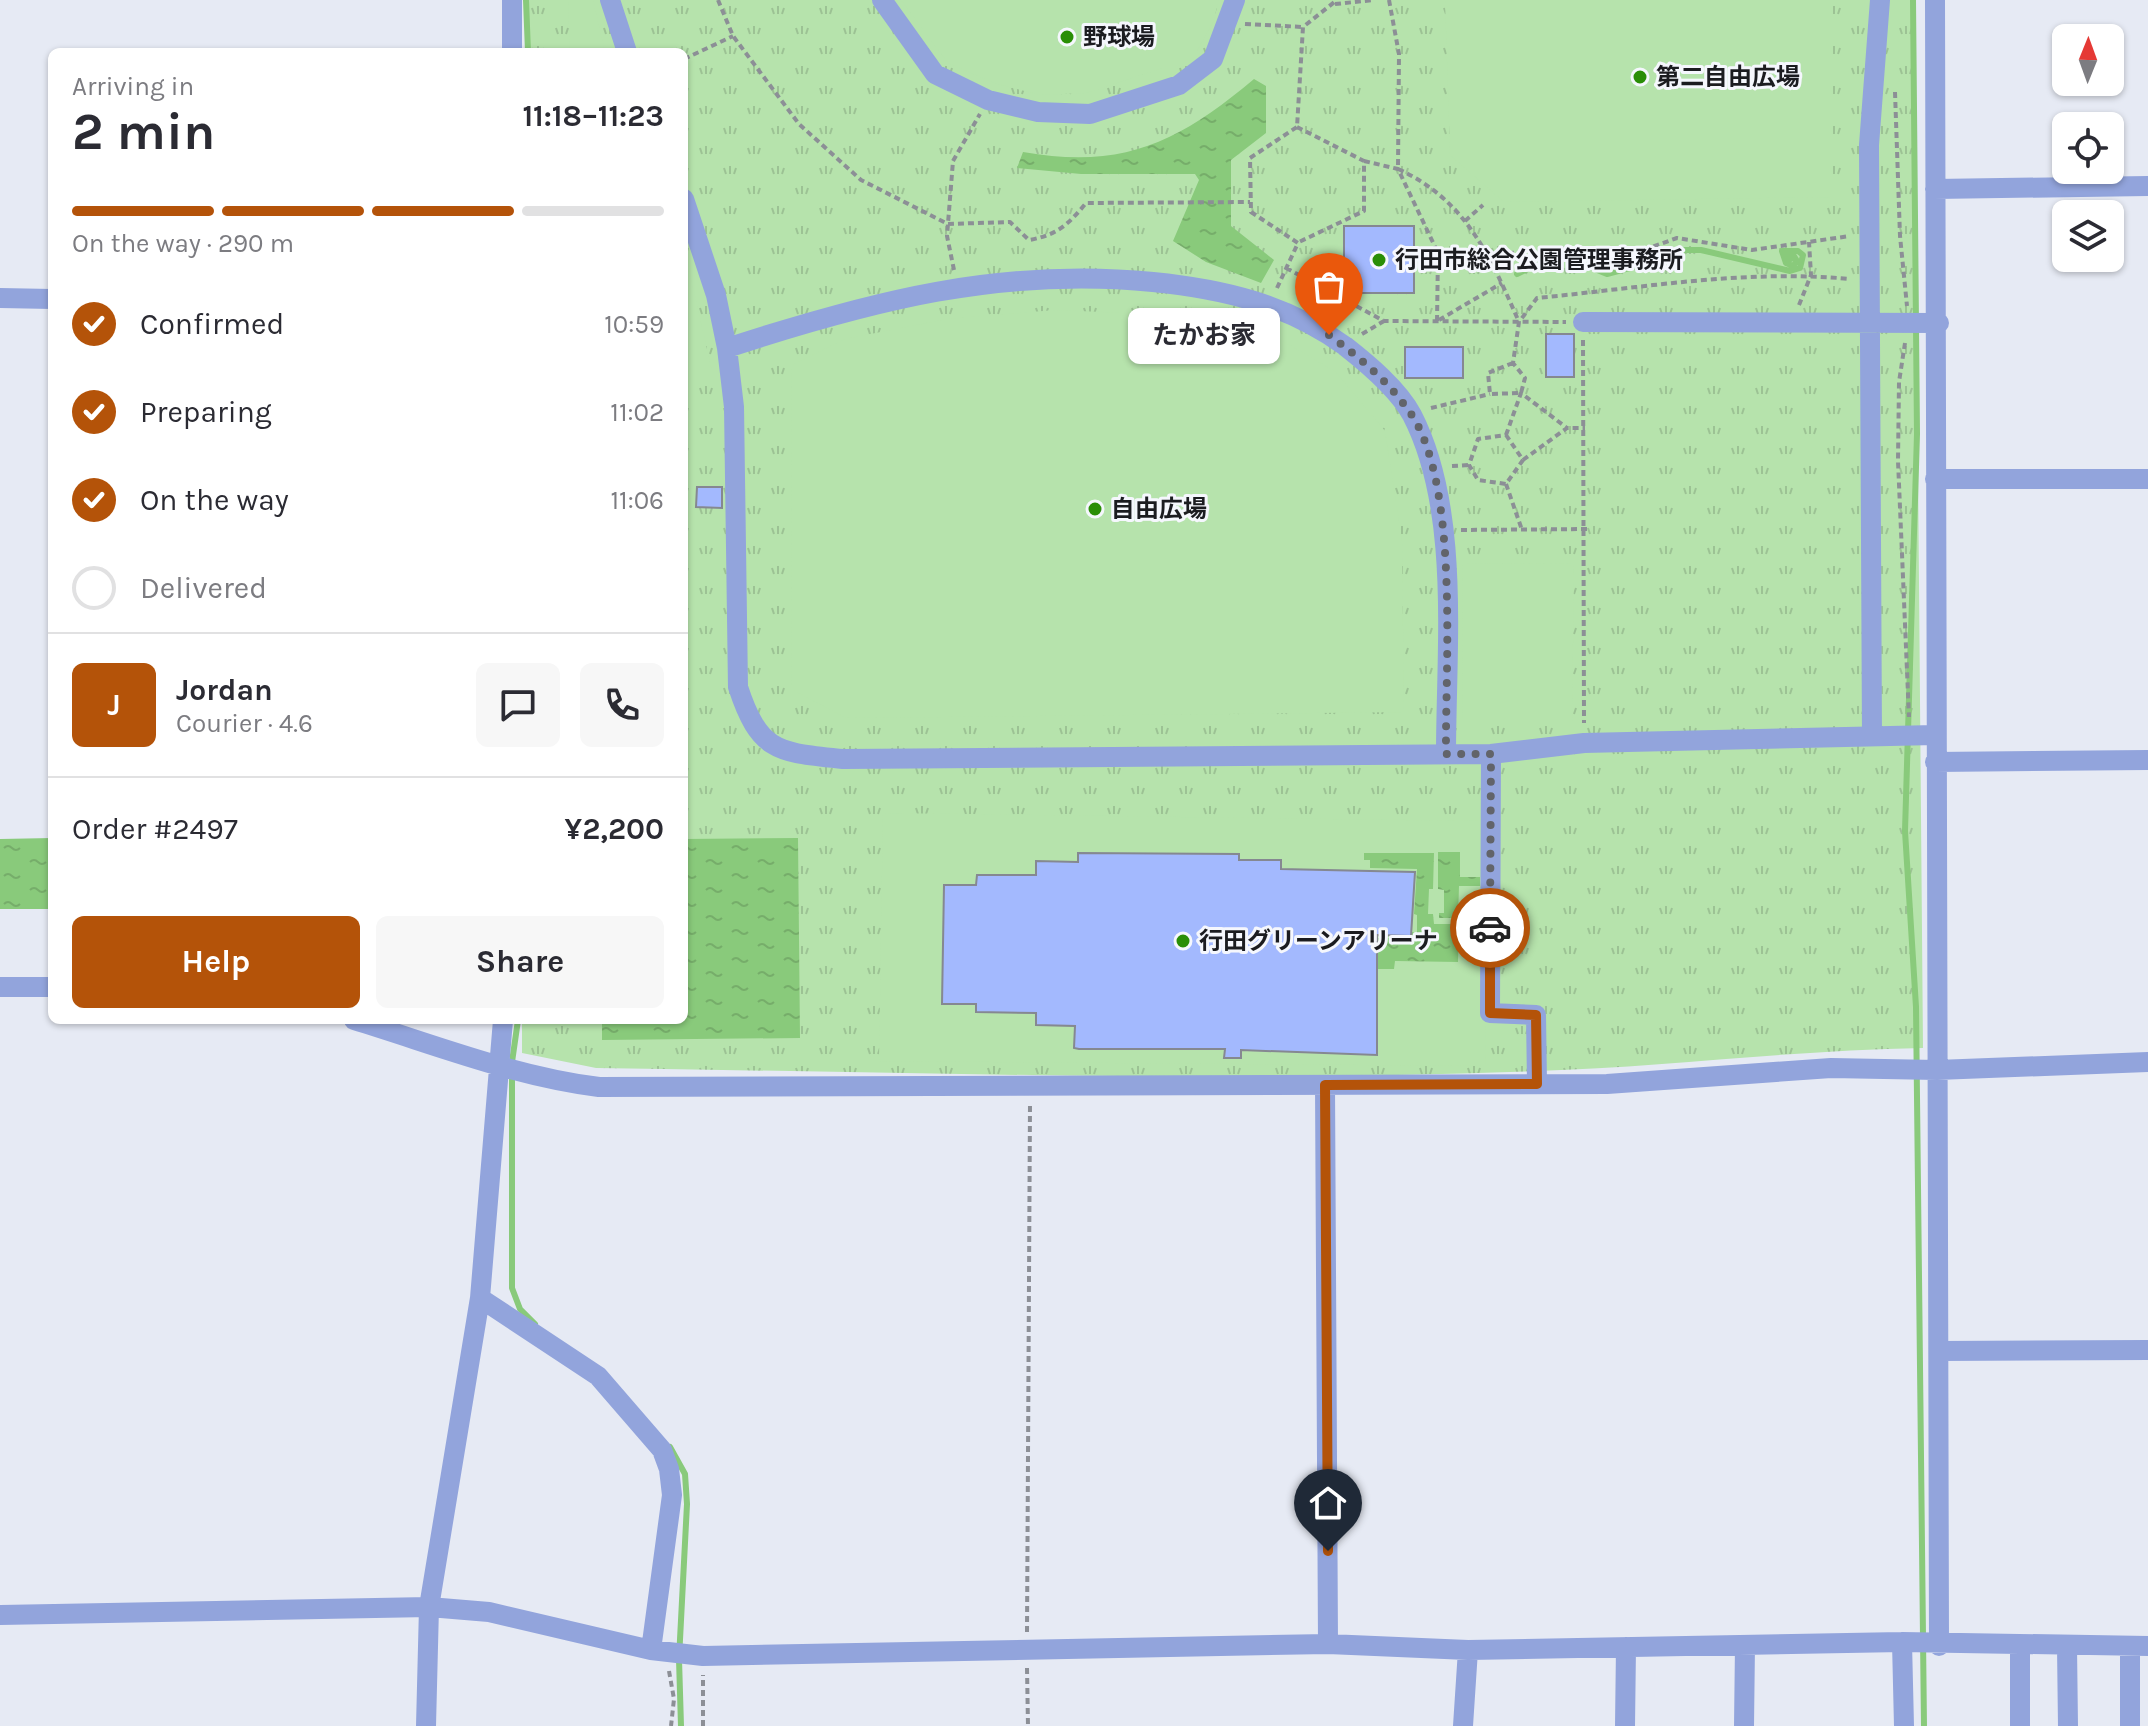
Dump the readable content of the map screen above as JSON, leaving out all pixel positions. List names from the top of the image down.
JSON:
{
  "places": [
    "野球場",
    "第二自由広場",
    "行田市総合公園管理事務所",
    "たかお家",
    "自由広場",
    "行田グリーンアリーナ"
  ],
  "north": "top",
  "page": {
    "heading": ["2 min", "Arriving in", "11:18–11:23"],
    "panel": [
      "Jordan",
      "Courier · 4.6",
      "Order #2497",
      "¥2,200"
    ],
    "bar": "On the way · 290 m",
    "list": [
      ["Confirmed", "10:59"],
      ["Preparing", "11:02"],
      ["On the way", "11:06"],
      "Delivered"
    ],
    "bubble": "たかお家",
    "round": "J",
    "buttons": ["Help", "Share"]
  }
}
